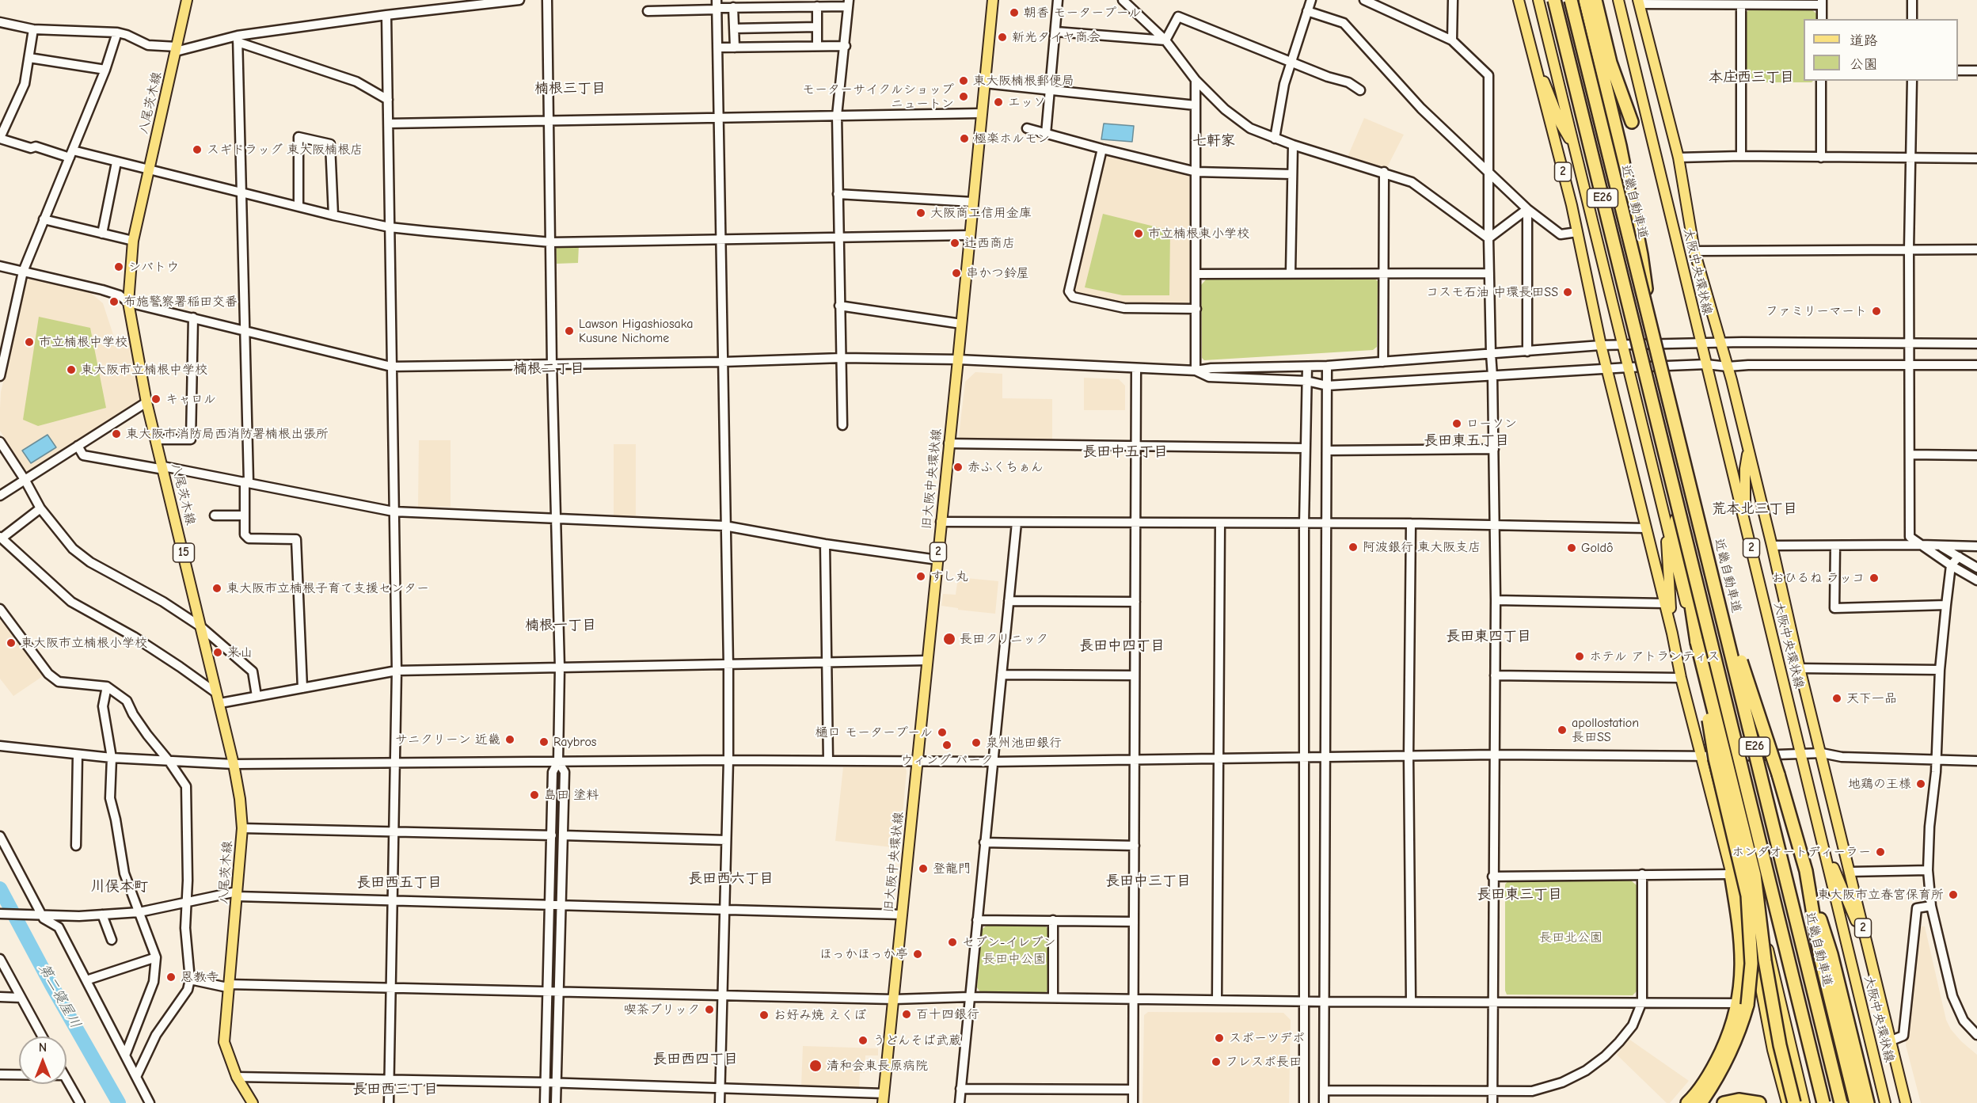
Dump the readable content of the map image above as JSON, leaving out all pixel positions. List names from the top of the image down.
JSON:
{
  "streets": {
    "highway": ["E26", "近畿自動車道"],
    "main road": [
      "八尾茨木線",
      "2",
      "大阪中央環状線",
      "旧大阪中央環状線",
      "15"
    ]
  },
  "districts": [
    "本庄西三丁目",
    "楠根三丁目",
    "七軒家",
    "楠根二丁目",
    "長田東五丁目",
    "長田中五丁目",
    "荒本北三丁目",
    "楠根一丁目",
    "長田東四丁目",
    "長田中四丁目",
    "長田西六丁目",
    "長田中三丁目",
    "長田西五丁目",
    "川俣本町",
    "長田東三丁目",
    "長田西四丁目",
    "長田西三丁目"
  ],
  "water": ["第二寝屋川"],
  "parks": ["長田北公園", "長田中公園"],
  "places": [
    "朝香 モータープール",
    "新光タイヤ商会",
    "東大阪楠根郵便局",
    "モーターサイクルショップ ニュートン",
    "エッソ",
    "極楽ホルモン",
    "スギドラッグ 東大阪楠根店",
    "大阪商工信用金庫",
    "市立楠根東小学校",
    "辻西商店",
    "シバトウ",
    "串かつ鈴屋",
    "コスモ石油 中環長田SS",
    "布施警察署稲田交番",
    "ファミリーマート",
    "Lawson Higashiosaka Kusune Nichome",
    "市立楠根中学校",
    "東大阪市立楠根中学校",
    "キャロル",
    "ローソン",
    "東大阪市消防局西消防署楠根出張所",
    "赤ふくちぁん",
    "阿波銀行 東大阪支店",
    "Goldô",
    "すし丸",
    "おひるね ラッコ",
    "東大阪市立楠根子育て支援センター",
    "長田クリニック",
    "東大阪市立楠根小学校",
    "来山",
    "ホテル アトランティス",
    "天下一品",
    "apollostation 長田SS",
    "樋口 モータープール",
    "サニクリーン 近畿",
    "Raybros",
    "泉州池田銀行",
    "ウィング パーク",
    "地鶏の王様",
    "島田 塗料",
    "ホンダオートディーラー",
    "登龍門",
    "東大阪市立春宮保育所",
    "セブン-イレブン",
    "ほっかほっか亭",
    "恩教寺",
    "喫茶ブリック",
    "百十四銀行",
    "お好み焼 えくぼ",
    "スポーツデポ",
    "うどんそば武蔵",
    "フレスポ長田",
    "清和会東長原病院"
  ],
  "legend": ["道路", "公園"],
  "north": "top"
}
